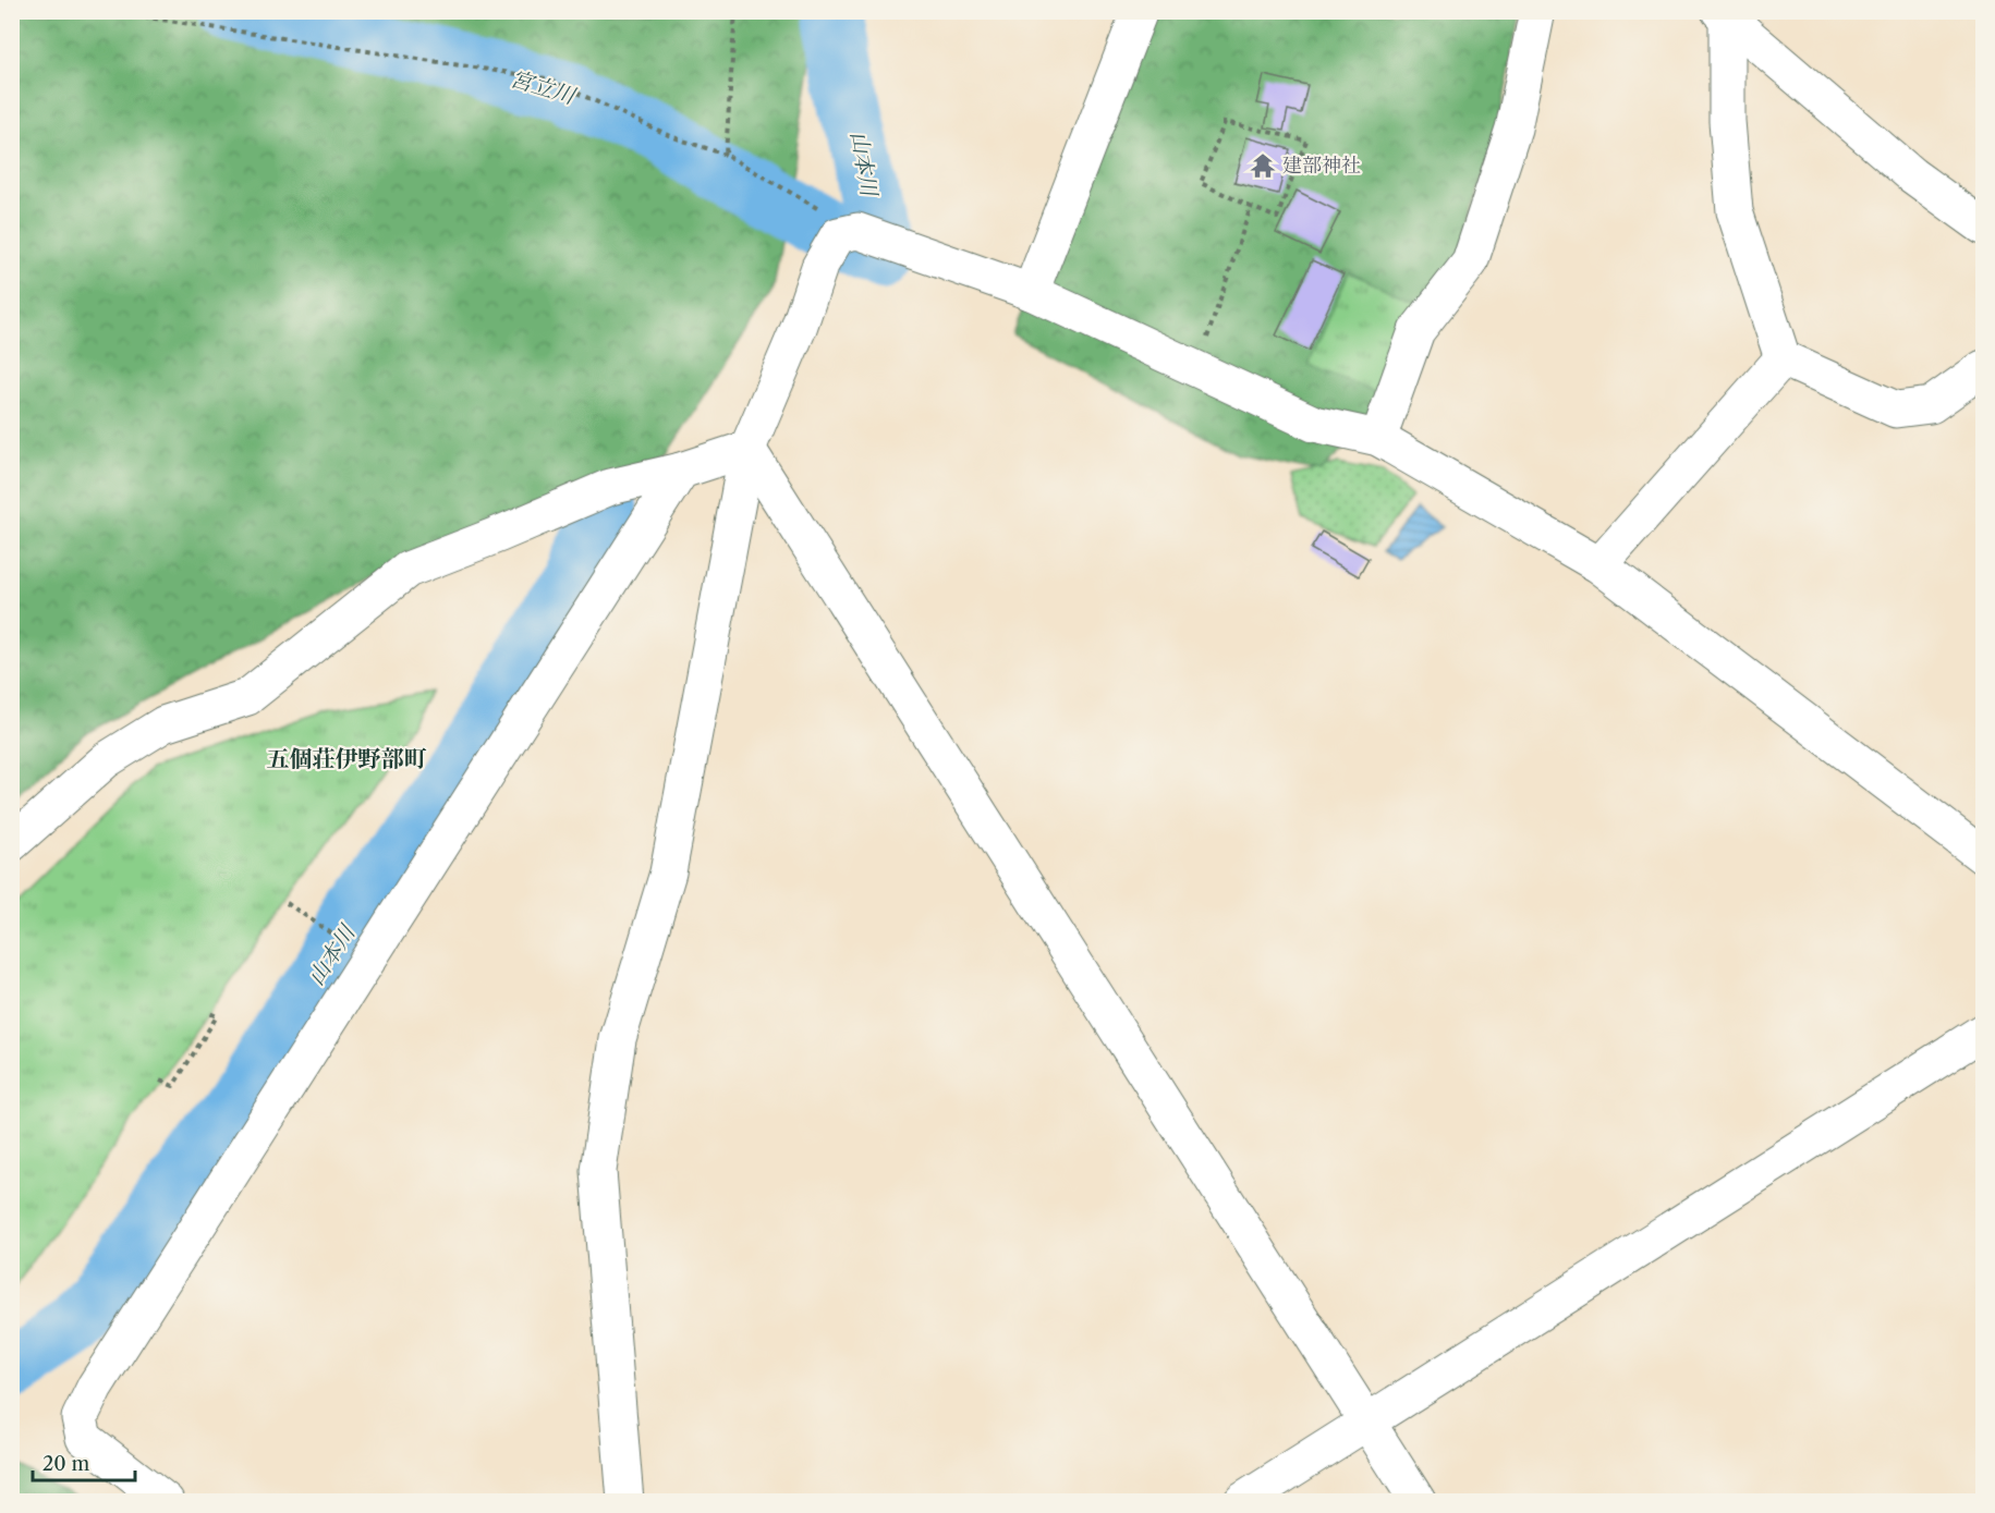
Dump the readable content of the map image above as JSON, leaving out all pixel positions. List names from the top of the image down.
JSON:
{
  "districts": ["五個荘伊野部町"],
  "water": ["宮立川", "山本川"],
  "places": {
    "temple": ["建部神社"]
  },
  "scale_bar": "20 m"
}
